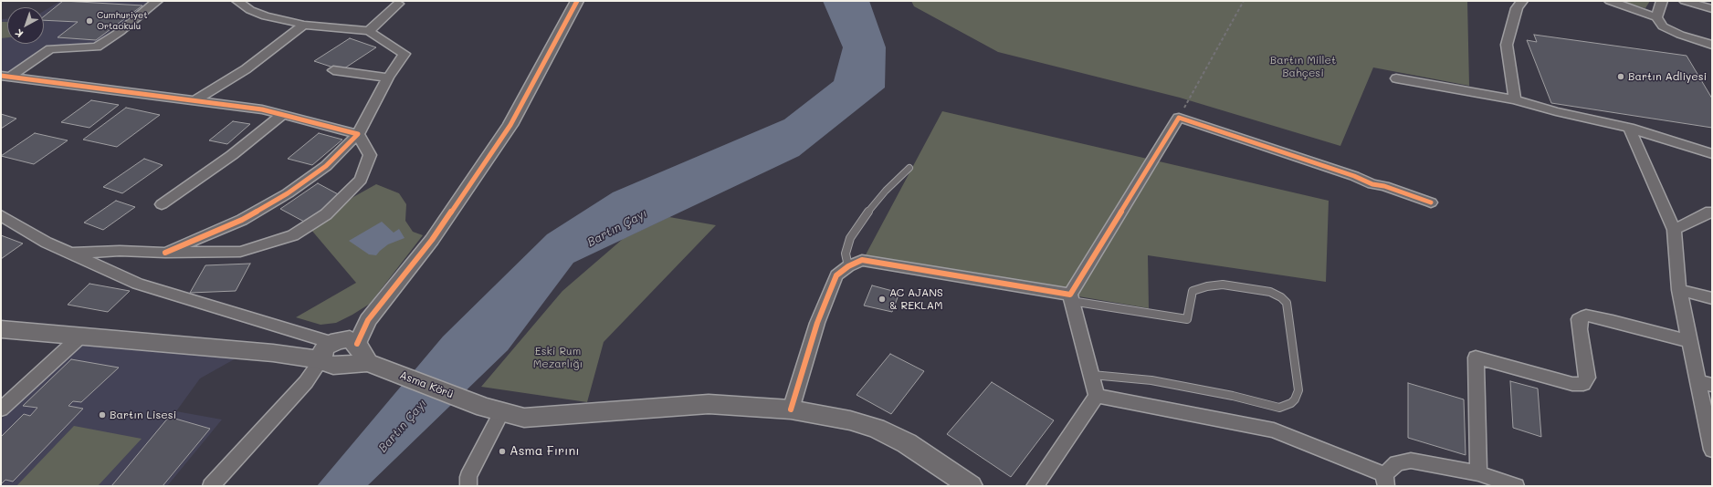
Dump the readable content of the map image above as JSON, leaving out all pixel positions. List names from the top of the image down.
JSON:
{
  "streets": {
    "main road": ["Asma Körü"]
  },
  "water": ["Bartın Çayı"],
  "parks": ["Bartın Millet Bahçesi", "Eski Rum Mezarlığı"],
  "places": [
    "Cumhuriyet Ortaokulu",
    "Bartın Adliyesi",
    "AC AJANS & REKLAM",
    "Bartın Lisesi",
    "Asma Fırını"
  ],
  "north": "bottom left"
}
